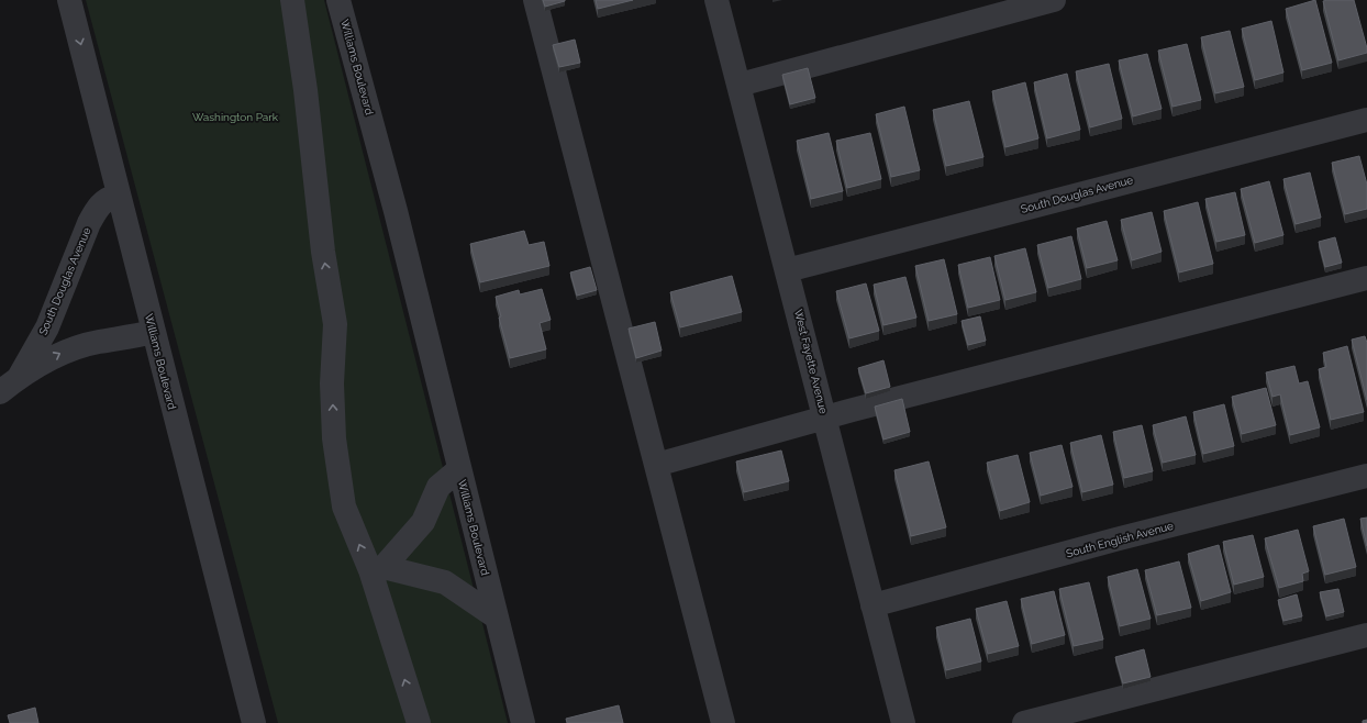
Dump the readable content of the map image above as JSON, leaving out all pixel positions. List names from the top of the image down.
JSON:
{
  "streets": {
    "street": [
      "Williams Boulevard",
      "South Douglas Avenue",
      "West Fayette Avenue",
      "South English Avenue"
    ]
  },
  "crossings": [
    ["Williams Boulevard", "South Douglas Avenue"],
    ["South Douglas Avenue", "West Fayette Avenue"],
    ["West Fayette Avenue", "South English Avenue"]
  ],
  "parks": ["Washington Park"]
}
